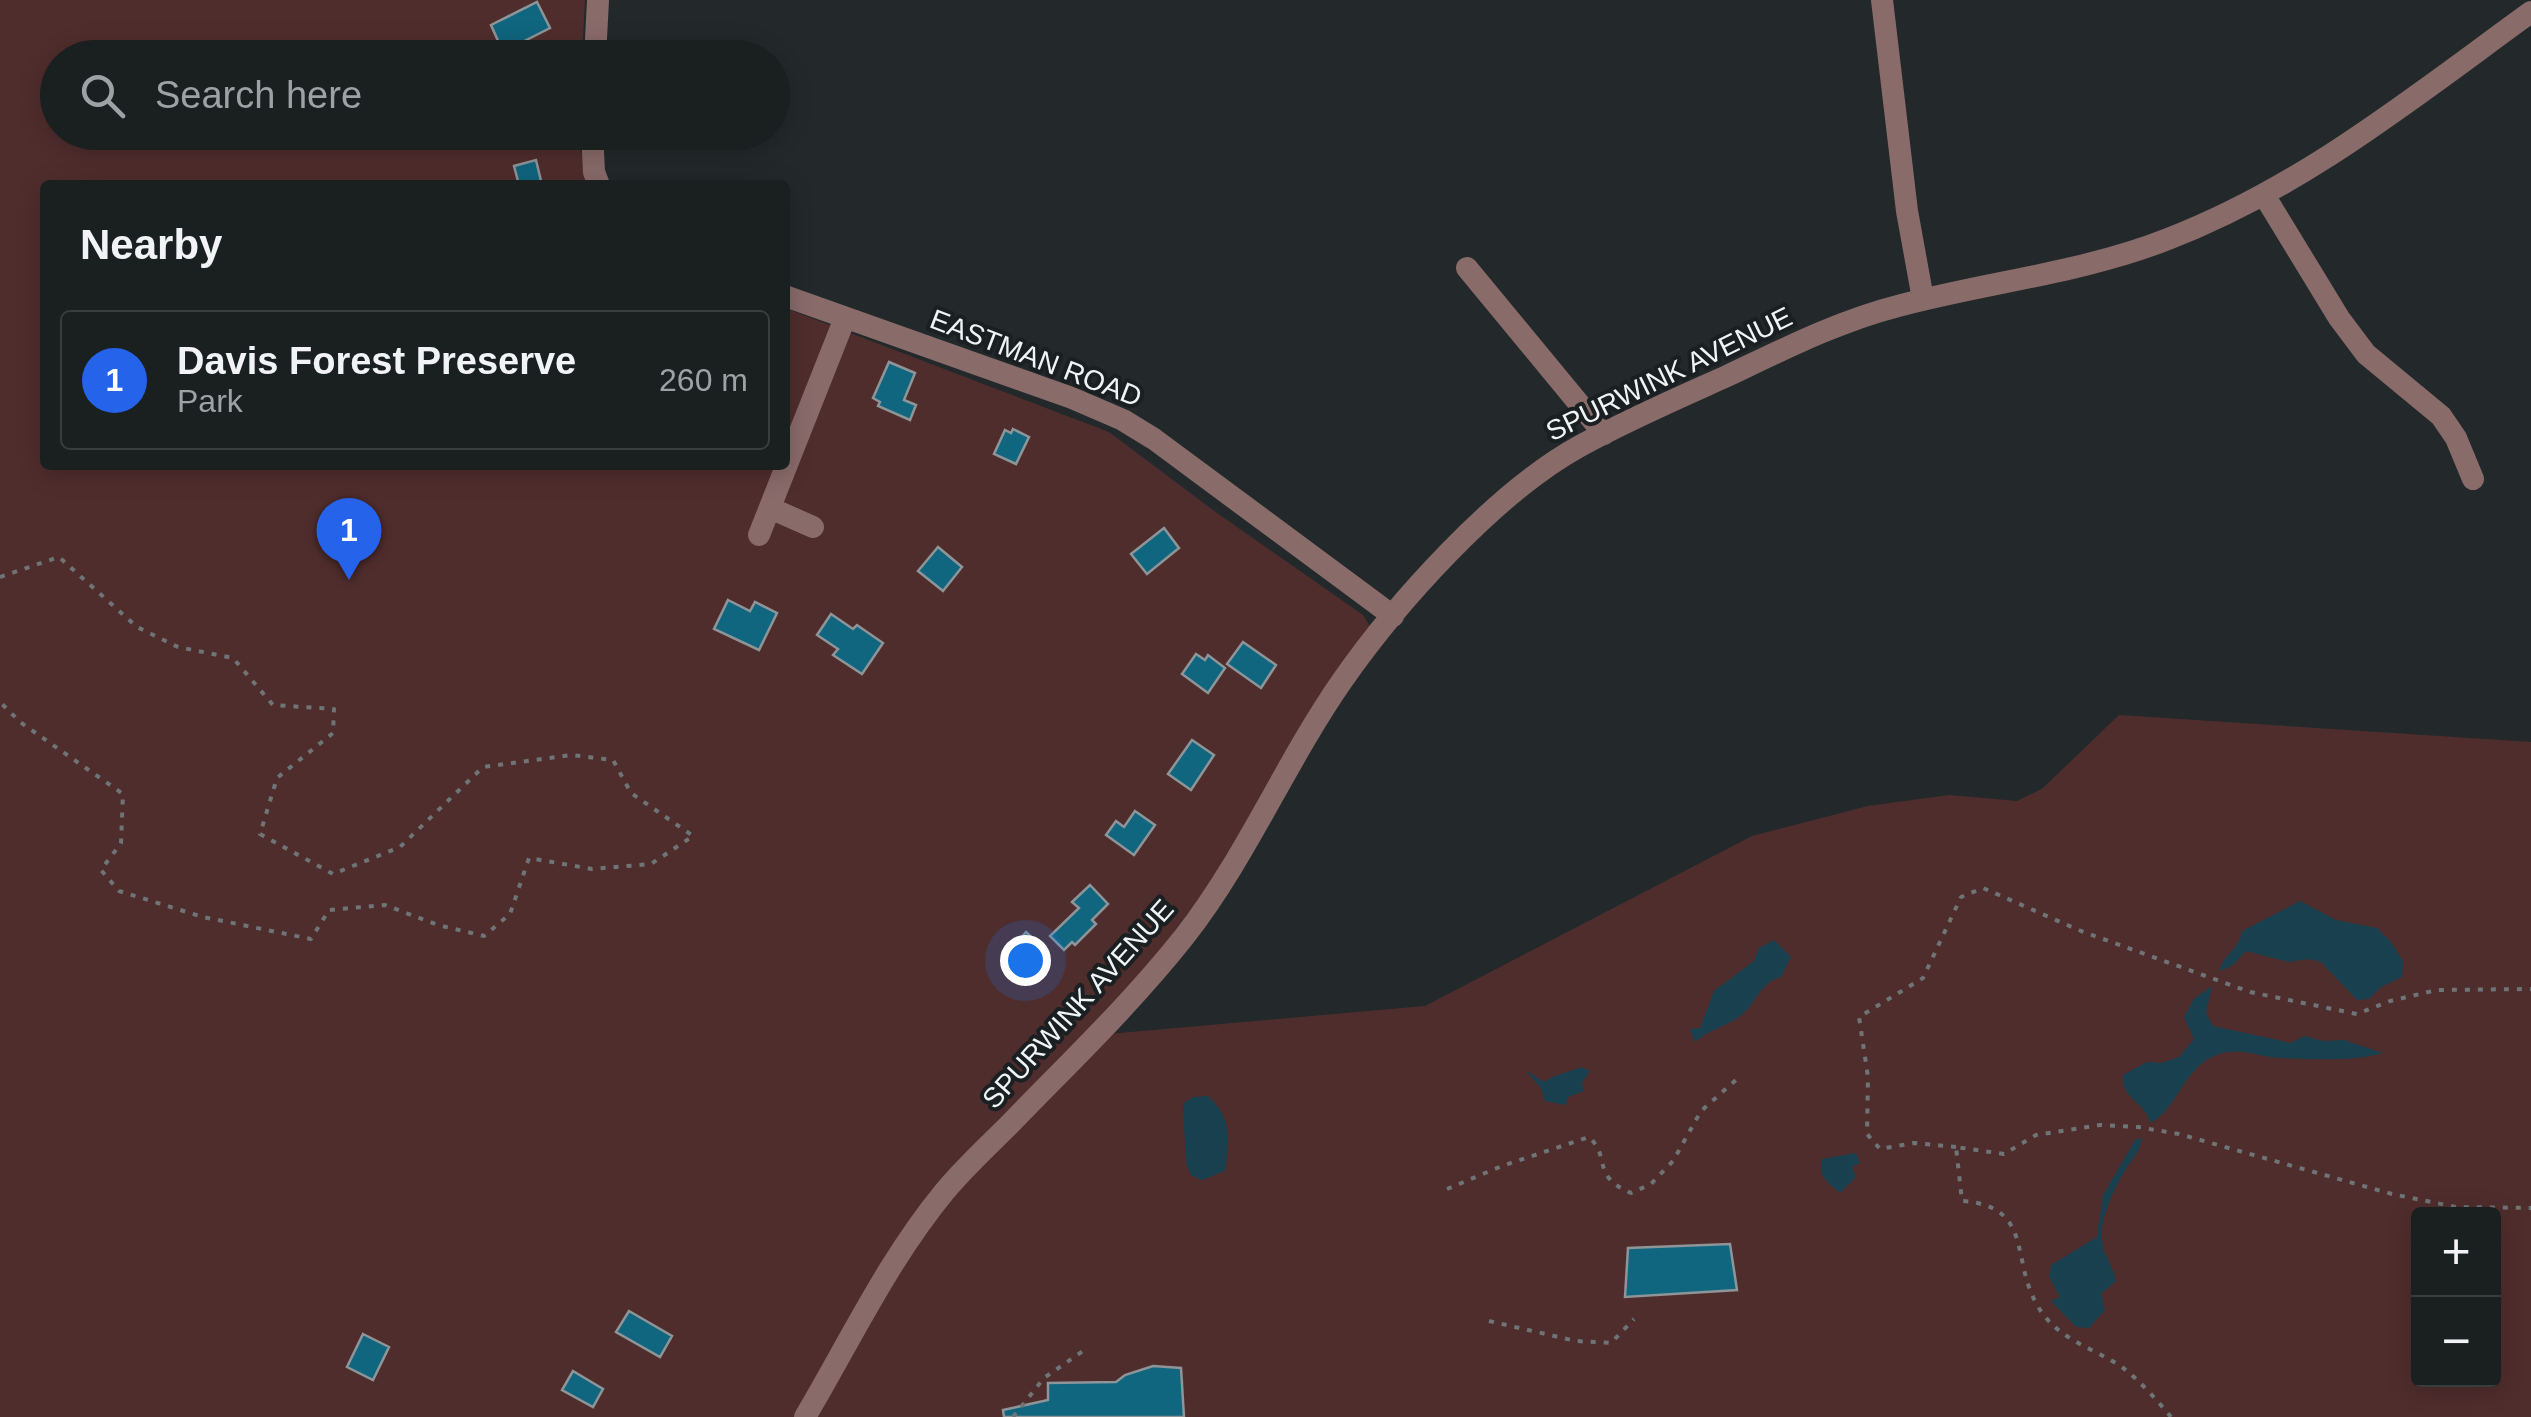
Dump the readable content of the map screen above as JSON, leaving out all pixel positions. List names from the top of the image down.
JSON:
{
  "streets": {
    "street": ["EASTMAN ROAD", "SPURWINK AVENUE"]
  },
  "crossings": [
    ["EASTMAN ROAD", "SPURWINK AVENUE"]
  ],
  "page": {
    "search": "Search here",
    "heading": "Nearby",
    "list": [
      {
        "mark": "1",
        "name": "Davis Forest Preserve",
        "note": "Park",
        "value": "260 m"
      }
    ],
    "pins": "1",
    "map_buttons": ["+", "−"]
  }
}
